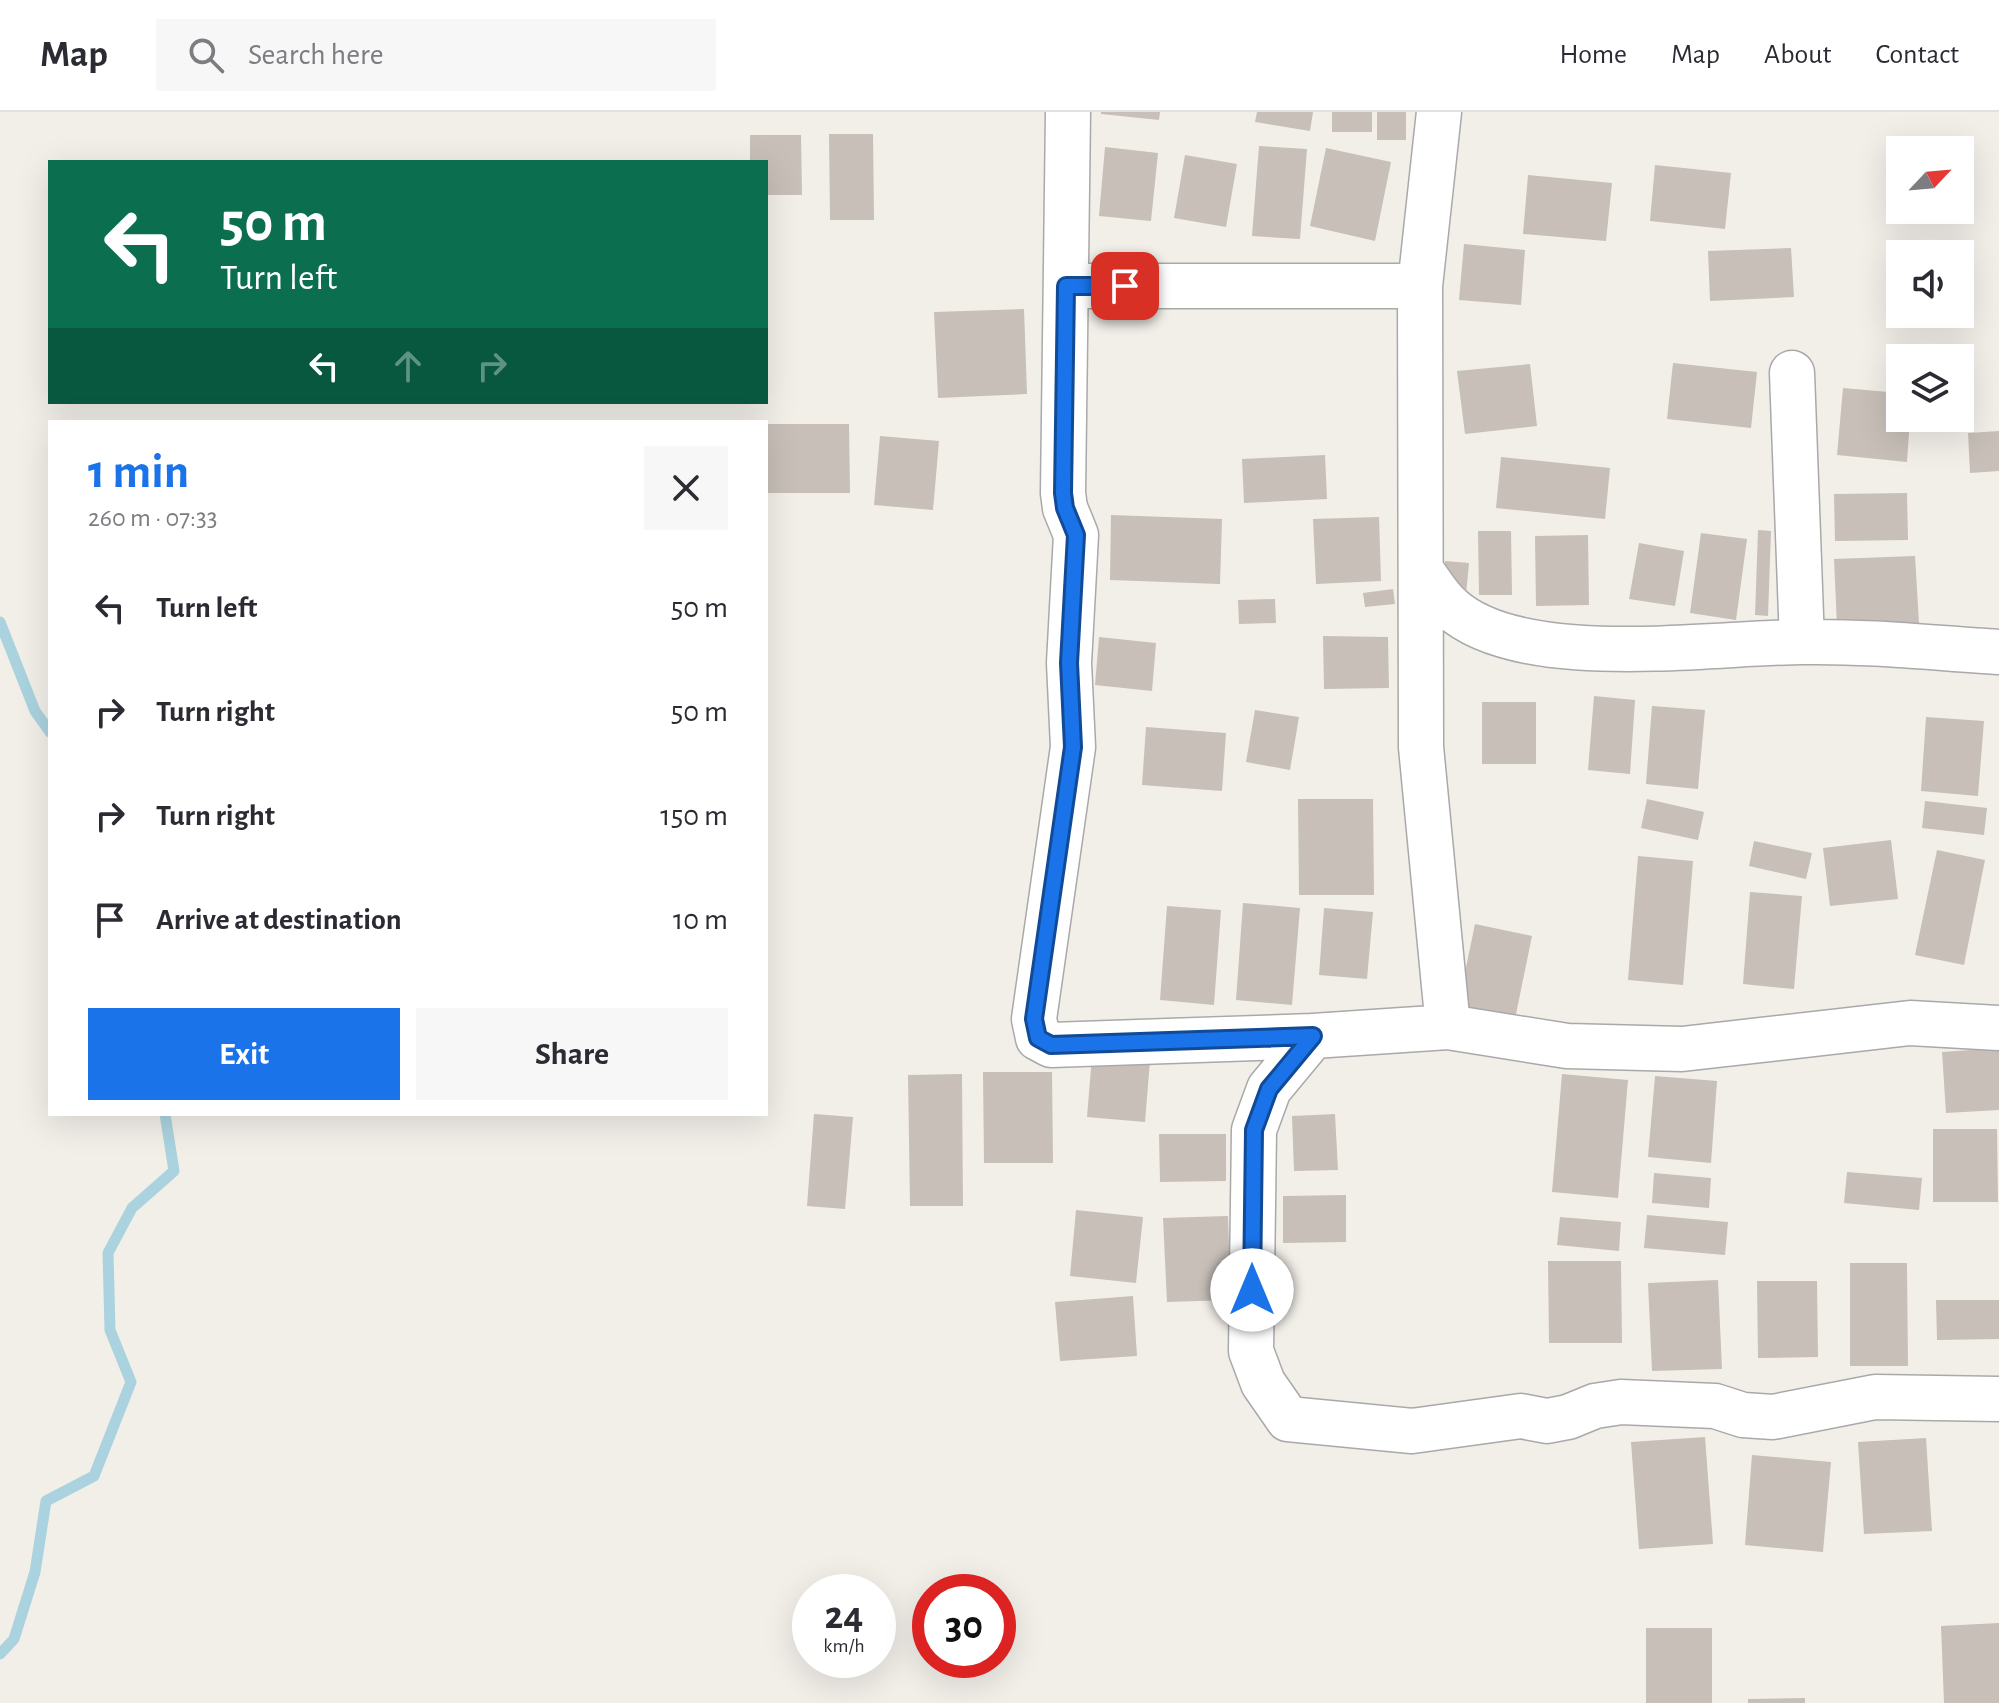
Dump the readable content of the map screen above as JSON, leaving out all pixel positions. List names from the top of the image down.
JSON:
{
  "north": "top right",
  "page": {
    "header": "Map",
    "search": "Search here",
    "nav": [
      "Home",
      "Map",
      "About",
      "Contact"
    ],
    "turn": ["50 m", "Turn left"],
    "heading": ["1 min", "260 m · 07:33"],
    "list": [
      {
        "name": "Turn left",
        "value": "50 m"
      },
      {
        "name": "Turn right",
        "value": "50 m"
      },
      {
        "name": "Turn right",
        "value": "150 m"
      },
      {
        "name": "Arrive at destination",
        "value": "10 m"
      }
    ],
    "buttons": ["Exit", "Share"],
    "speed": "24 km/h",
    "limit": "30"
  }
}
